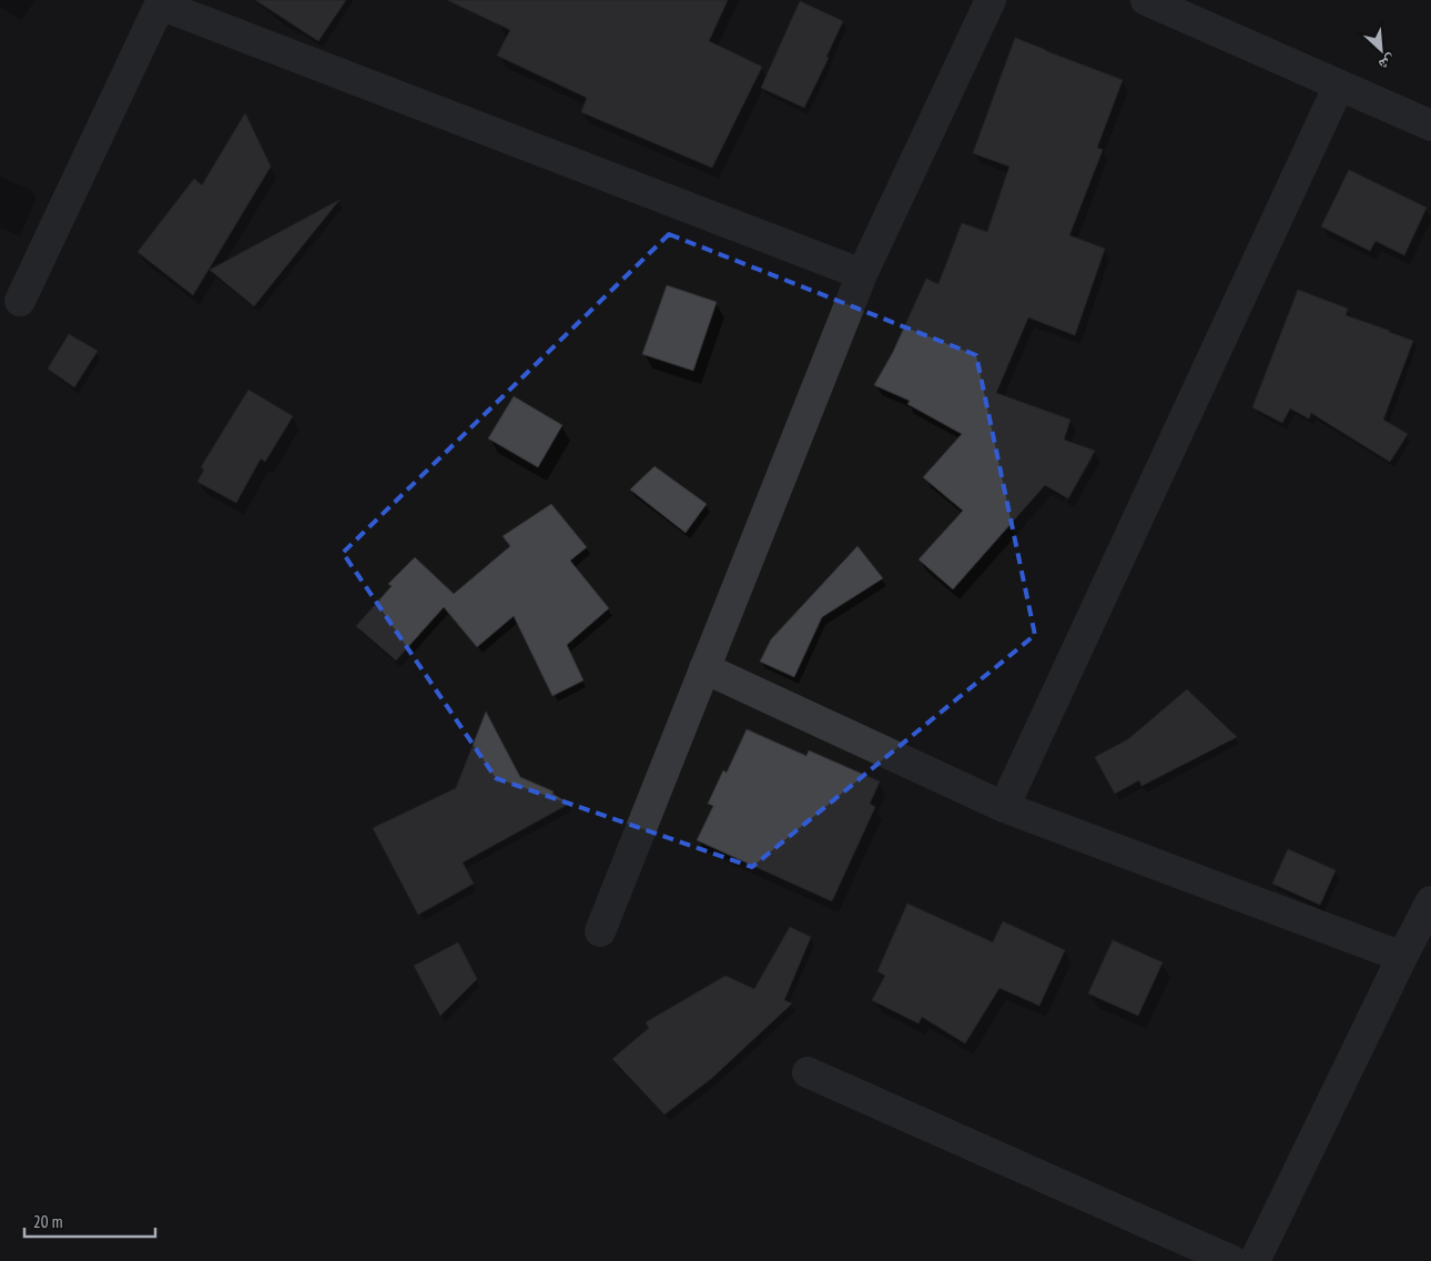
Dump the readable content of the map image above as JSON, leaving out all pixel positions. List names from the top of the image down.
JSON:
{
  "scale_bar": "20 m",
  "north": "bottom right"
}
